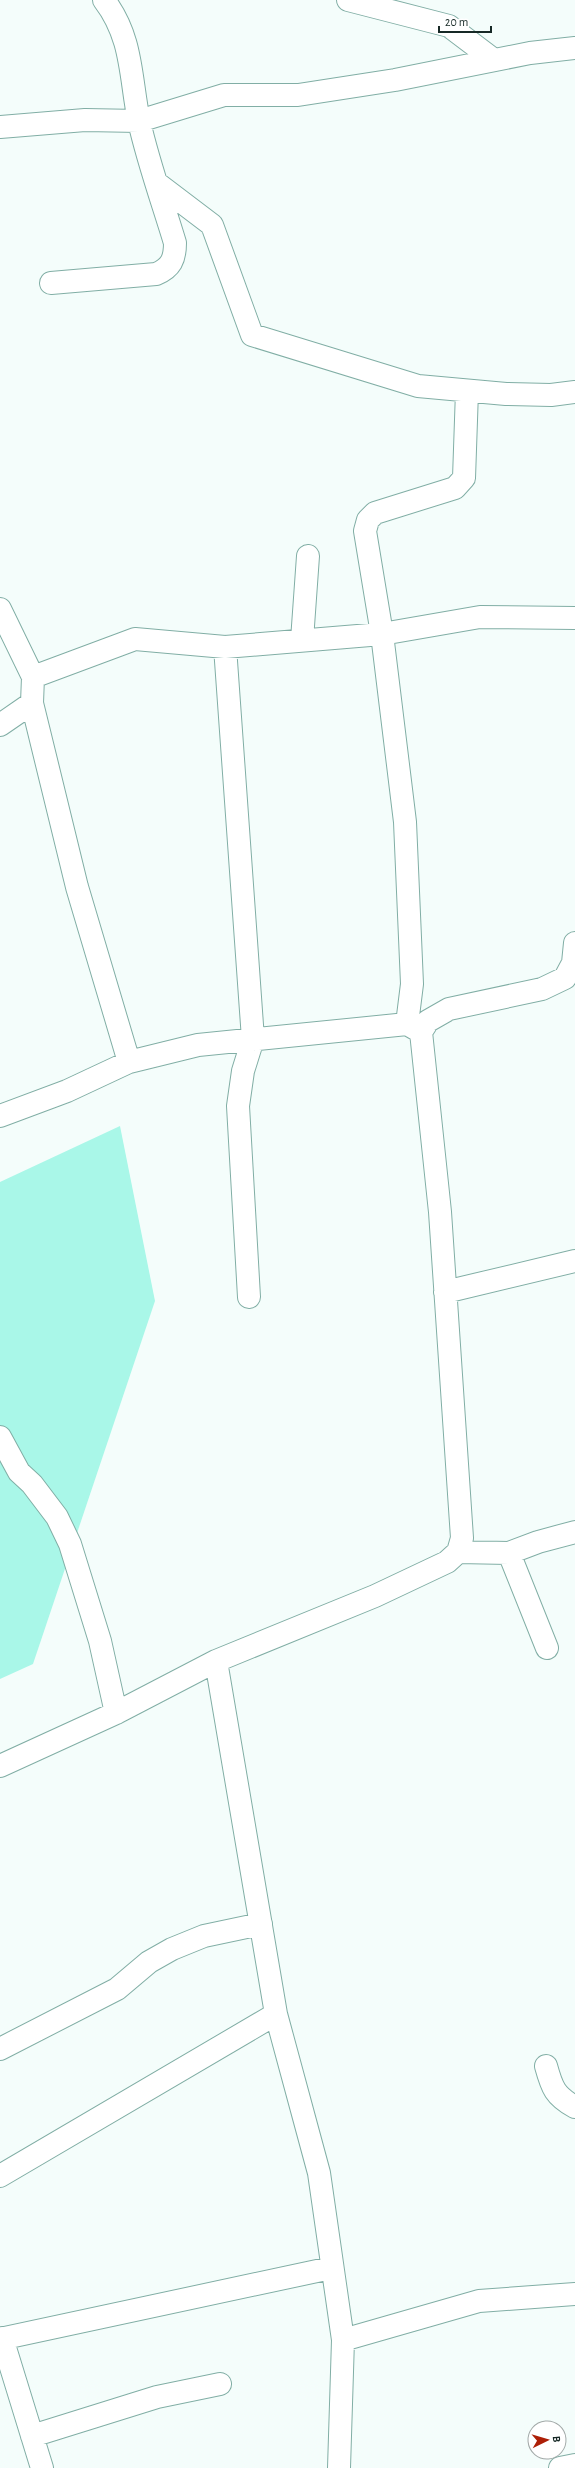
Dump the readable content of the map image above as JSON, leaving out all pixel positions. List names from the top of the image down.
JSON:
{
  "scale_bar": "20 m",
  "north": "right"
}
